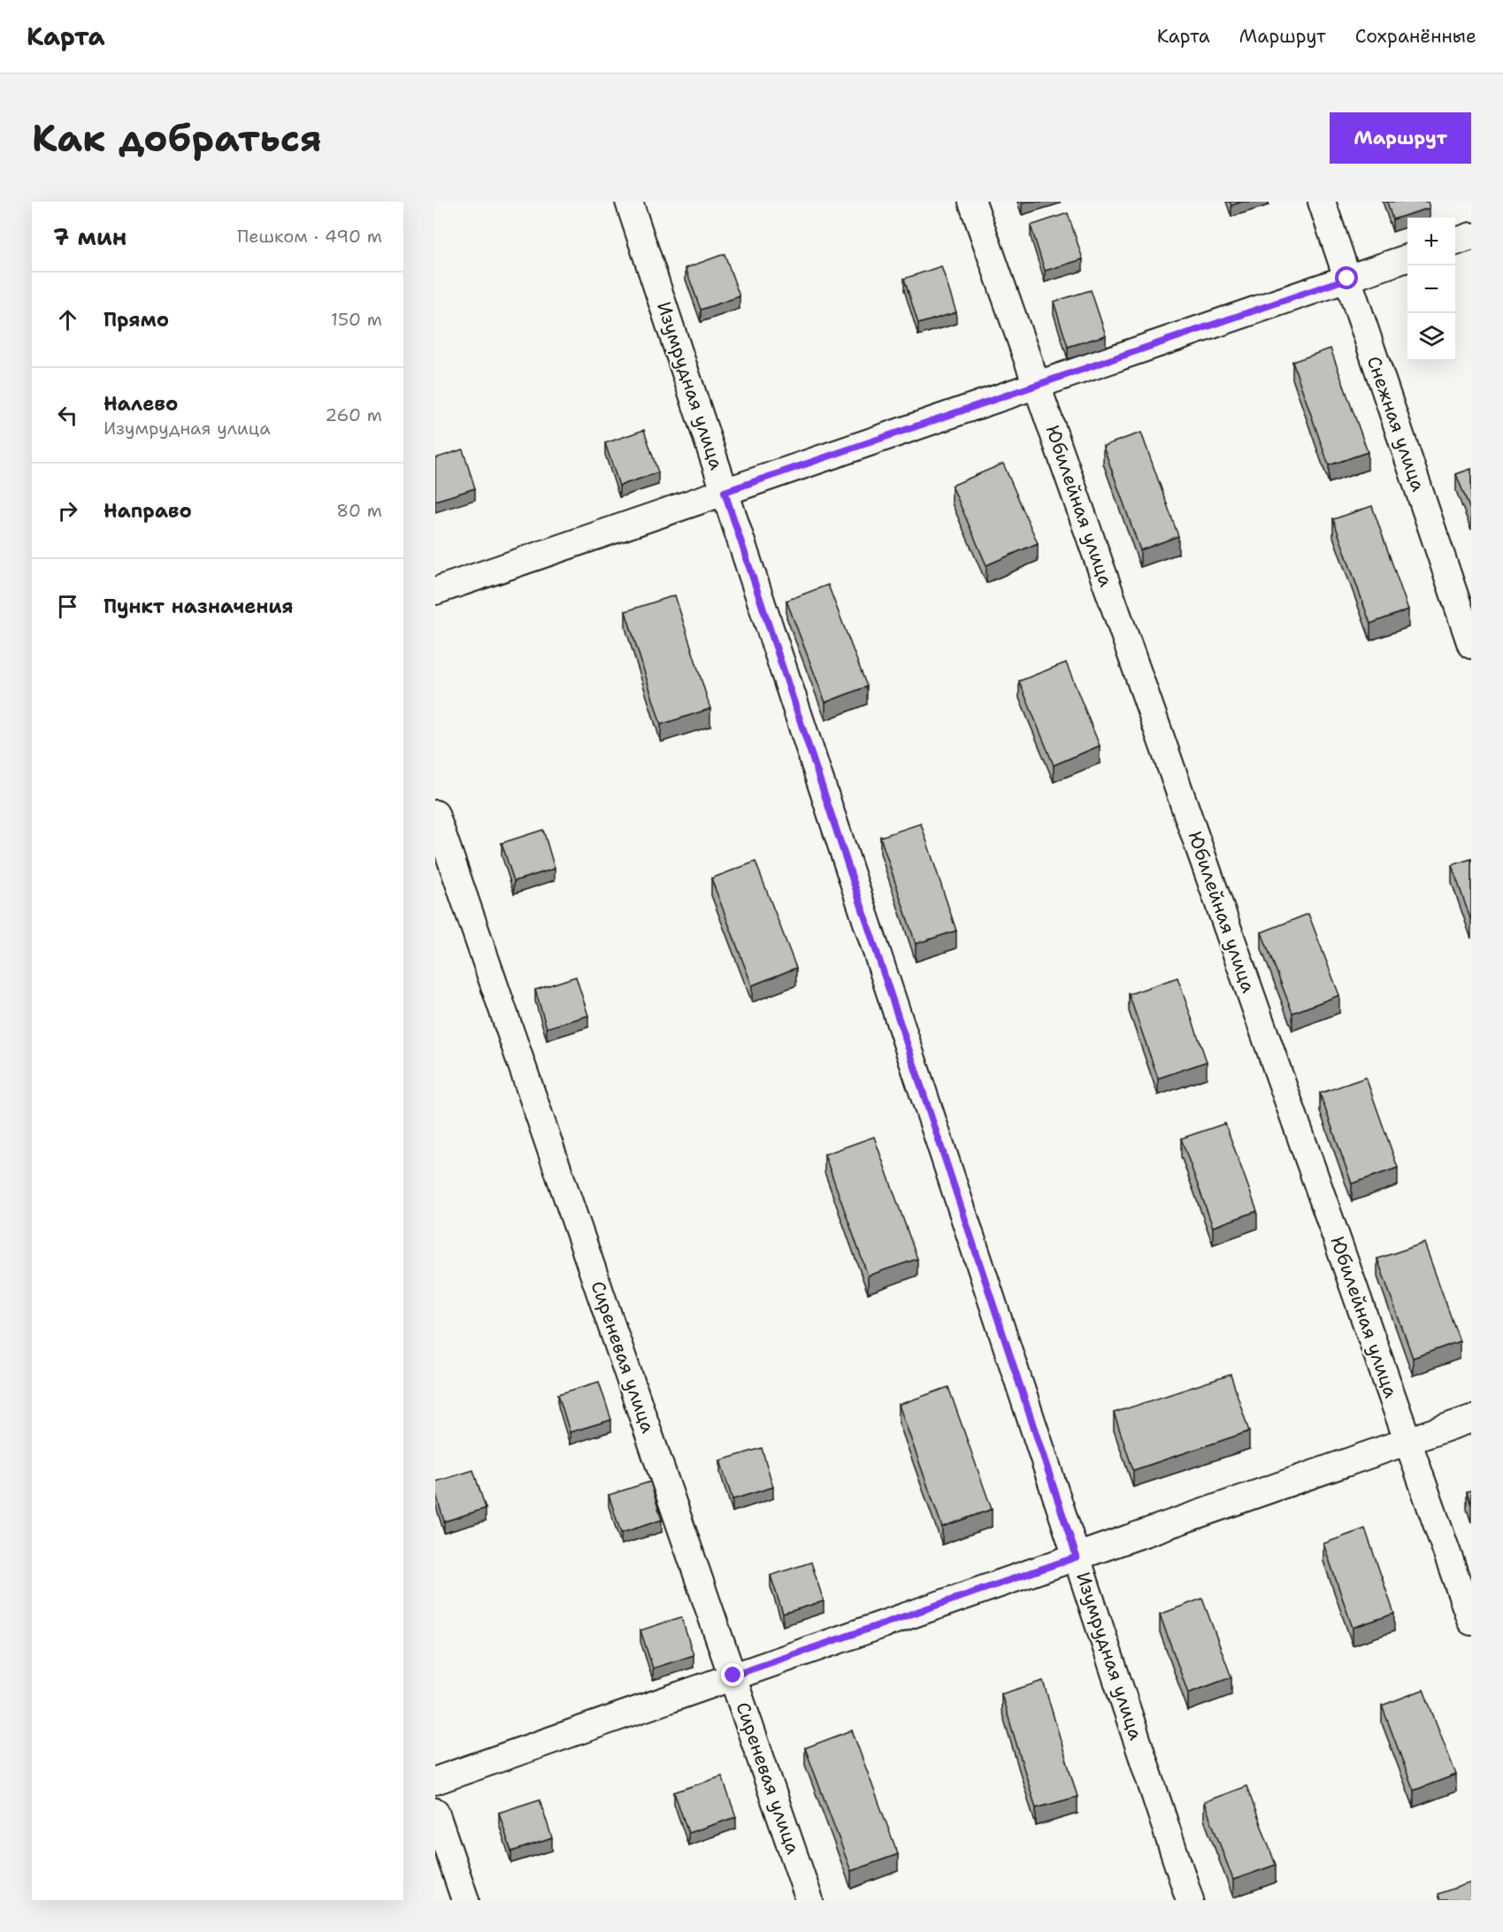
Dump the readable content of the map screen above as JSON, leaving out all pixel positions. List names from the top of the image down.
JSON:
{
  "streets": {
    "street": [
      "Изумрудная улица",
      "Снежная улица",
      "Юбилейная улица",
      "Сиреневая улица"
    ]
  },
  "page": {
    "header": "Карта",
    "nav": ["Карта", "Маршрут", "Сохранённые"],
    "buttons": "Маршрут",
    "title": "Как добраться",
    "heading": ["7 мин", "Пешком · 490 m"],
    "map_buttons": ["+", "−"],
    "list": [
      ["Прямо", "150 m"],
      ["Налево", "Изумрудная улица", "260 m"],
      ["Направо", "80 m"],
      "Пункт назначения"
    ]
  }
}
